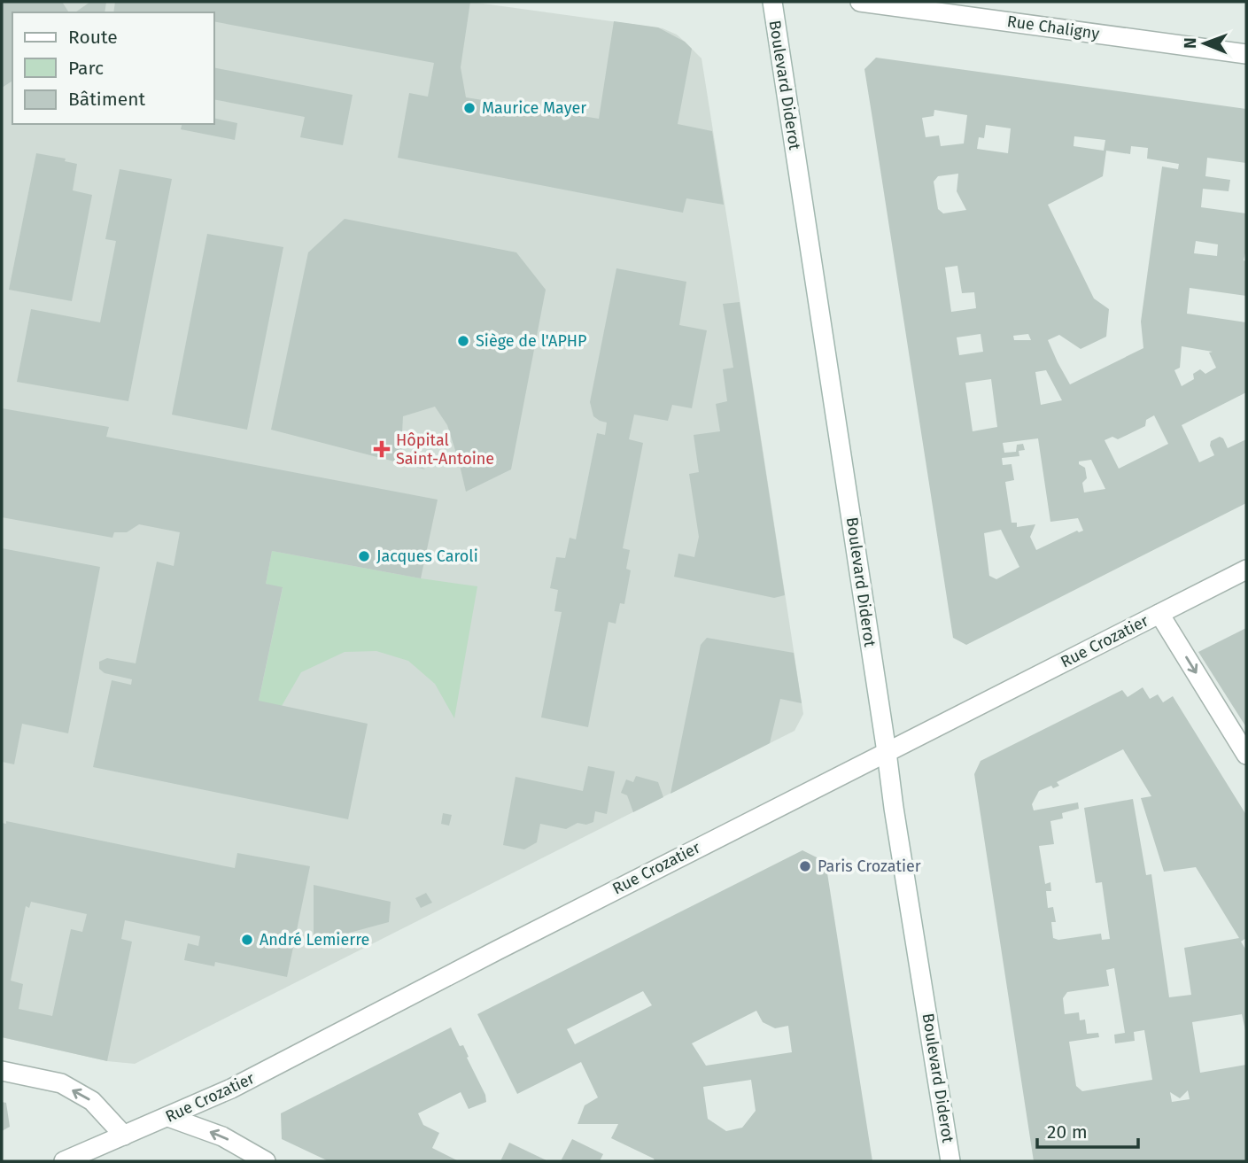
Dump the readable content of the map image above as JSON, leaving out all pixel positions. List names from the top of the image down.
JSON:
{
  "streets": {
    "street": ["Rue Chaligny", "Boulevard Diderot", "Rue Crozatier"]
  },
  "crossings": [
    ["Boulevard Diderot", "Rue Crozatier"]
  ],
  "places": {
    "other": [
      "Maurice Mayer",
      "Siège de l'APHP",
      "Jacques Caroli",
      "Paris Crozatier",
      "André Lemierre"
    ],
    "health": ["Hôpital Saint-Antoine"]
  },
  "legend": ["Route", "Parc", "Bâtiment"],
  "scale_bar": "20 m",
  "north": "left"
}
